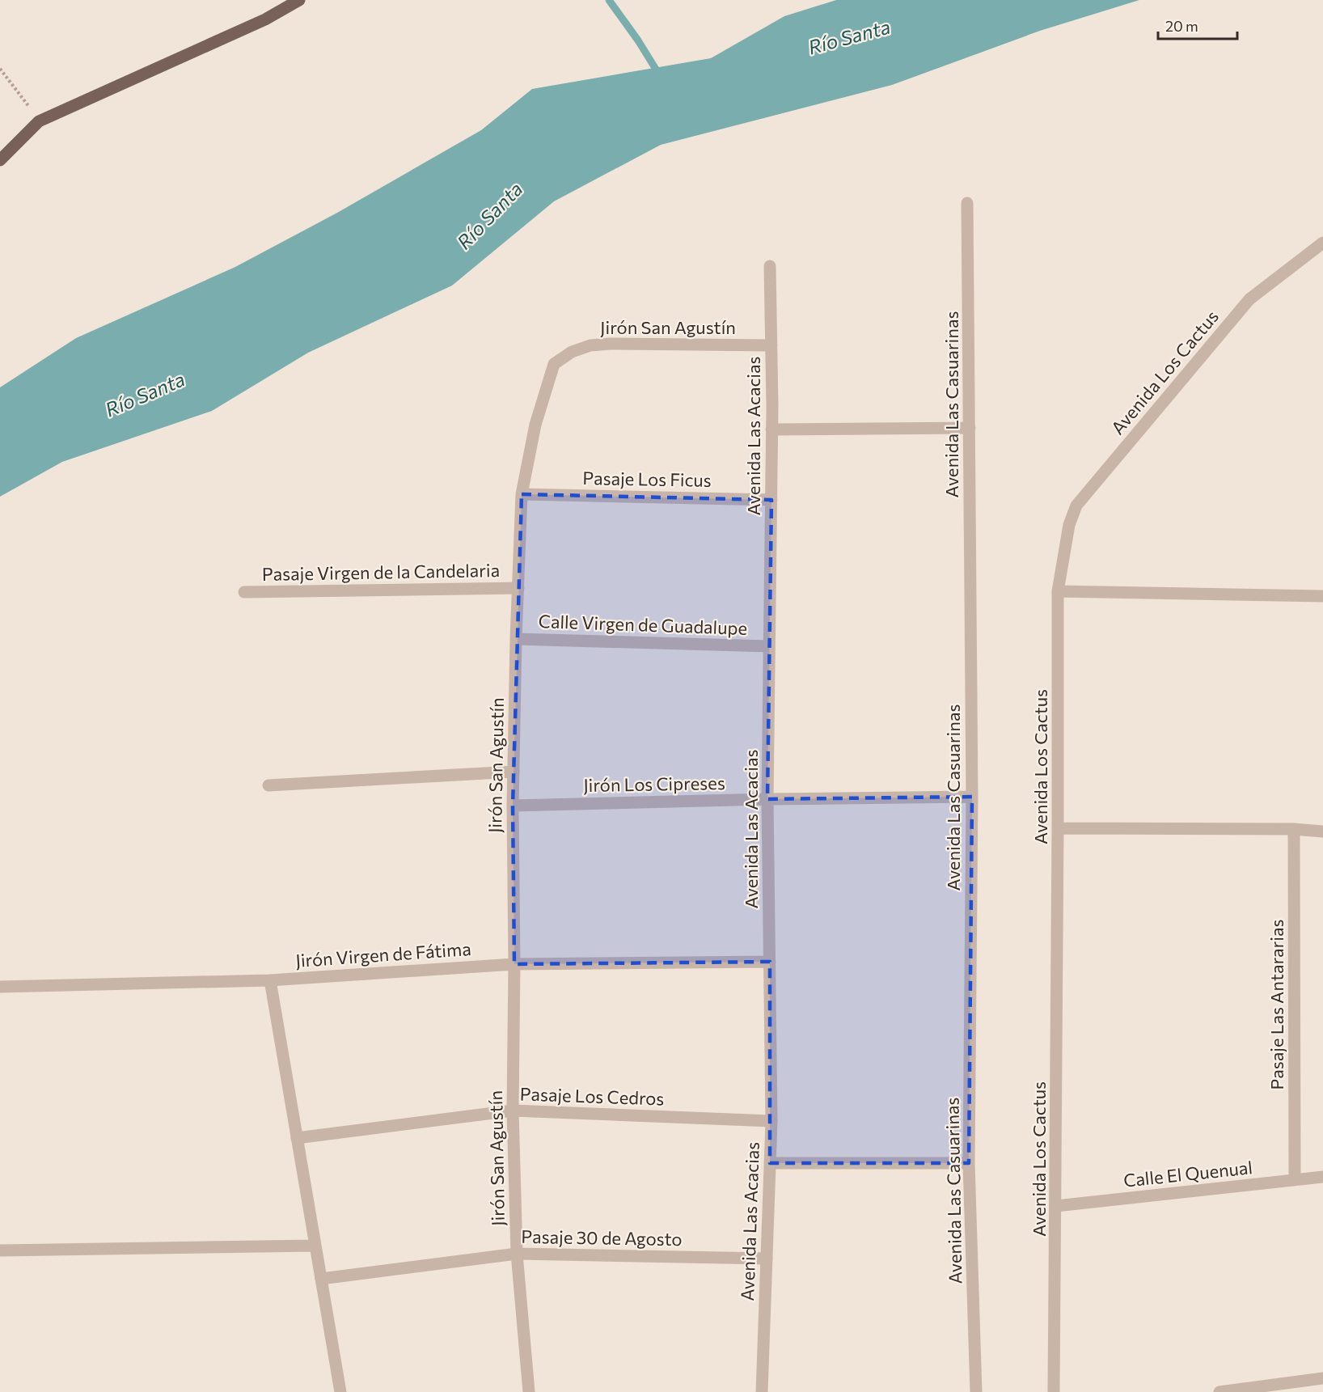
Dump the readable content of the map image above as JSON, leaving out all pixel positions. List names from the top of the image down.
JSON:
{
  "streets": {
    "street": [
      "Jirón San Agustín",
      "Avenida Los Cactus",
      "Avenida Las Casuarinas",
      "Avenida Las Acacias",
      "Pasaje Los Ficus",
      "Pasaje Virgen de la Candelaria",
      "Calle Virgen de Guadalupe",
      "Jirón Los Cipreses",
      "Jirón Virgen de Fátima",
      "Pasaje Las Antararias",
      "Pasaje Los Cedros",
      "Calle El Quenual",
      "Pasaje 30 de Agosto"
    ]
  },
  "crossings": [
    ["Jirón San Agustín", "Avenida Las Acacias"],
    ["Jirón San Agustín", "Pasaje Los Ficus"],
    ["Jirón San Agustín", "Pasaje Virgen de la Candelaria"],
    ["Jirón San Agustín", "Calle Virgen de Guadalupe"],
    ["Jirón San Agustín", "Jirón Los Cipreses"],
    ["Jirón San Agustín", "Jirón Virgen de Fátima"],
    ["Jirón San Agustín", "Pasaje Los Cedros"],
    ["Jirón San Agustín", "Pasaje 30 de Agosto"],
    ["Avenida Los Cactus", "Calle El Quenual"],
    ["Avenida Las Casuarinas", "Jirón Los Cipreses"],
    ["Avenida Las Acacias", "Pasaje Los Ficus"],
    ["Avenida Las Acacias", "Calle Virgen de Guadalupe"],
    ["Avenida Las Acacias", "Jirón Los Cipreses"],
    ["Avenida Las Acacias", "Jirón Virgen de Fátima"],
    ["Avenida Las Acacias", "Pasaje Los Cedros"],
    ["Avenida Las Acacias", "Pasaje 30 de Agosto"],
    ["Pasaje Las Antararias", "Calle El Quenual"]
  ],
  "water": ["Río Santa"],
  "scale_bar": "20 m"
}
